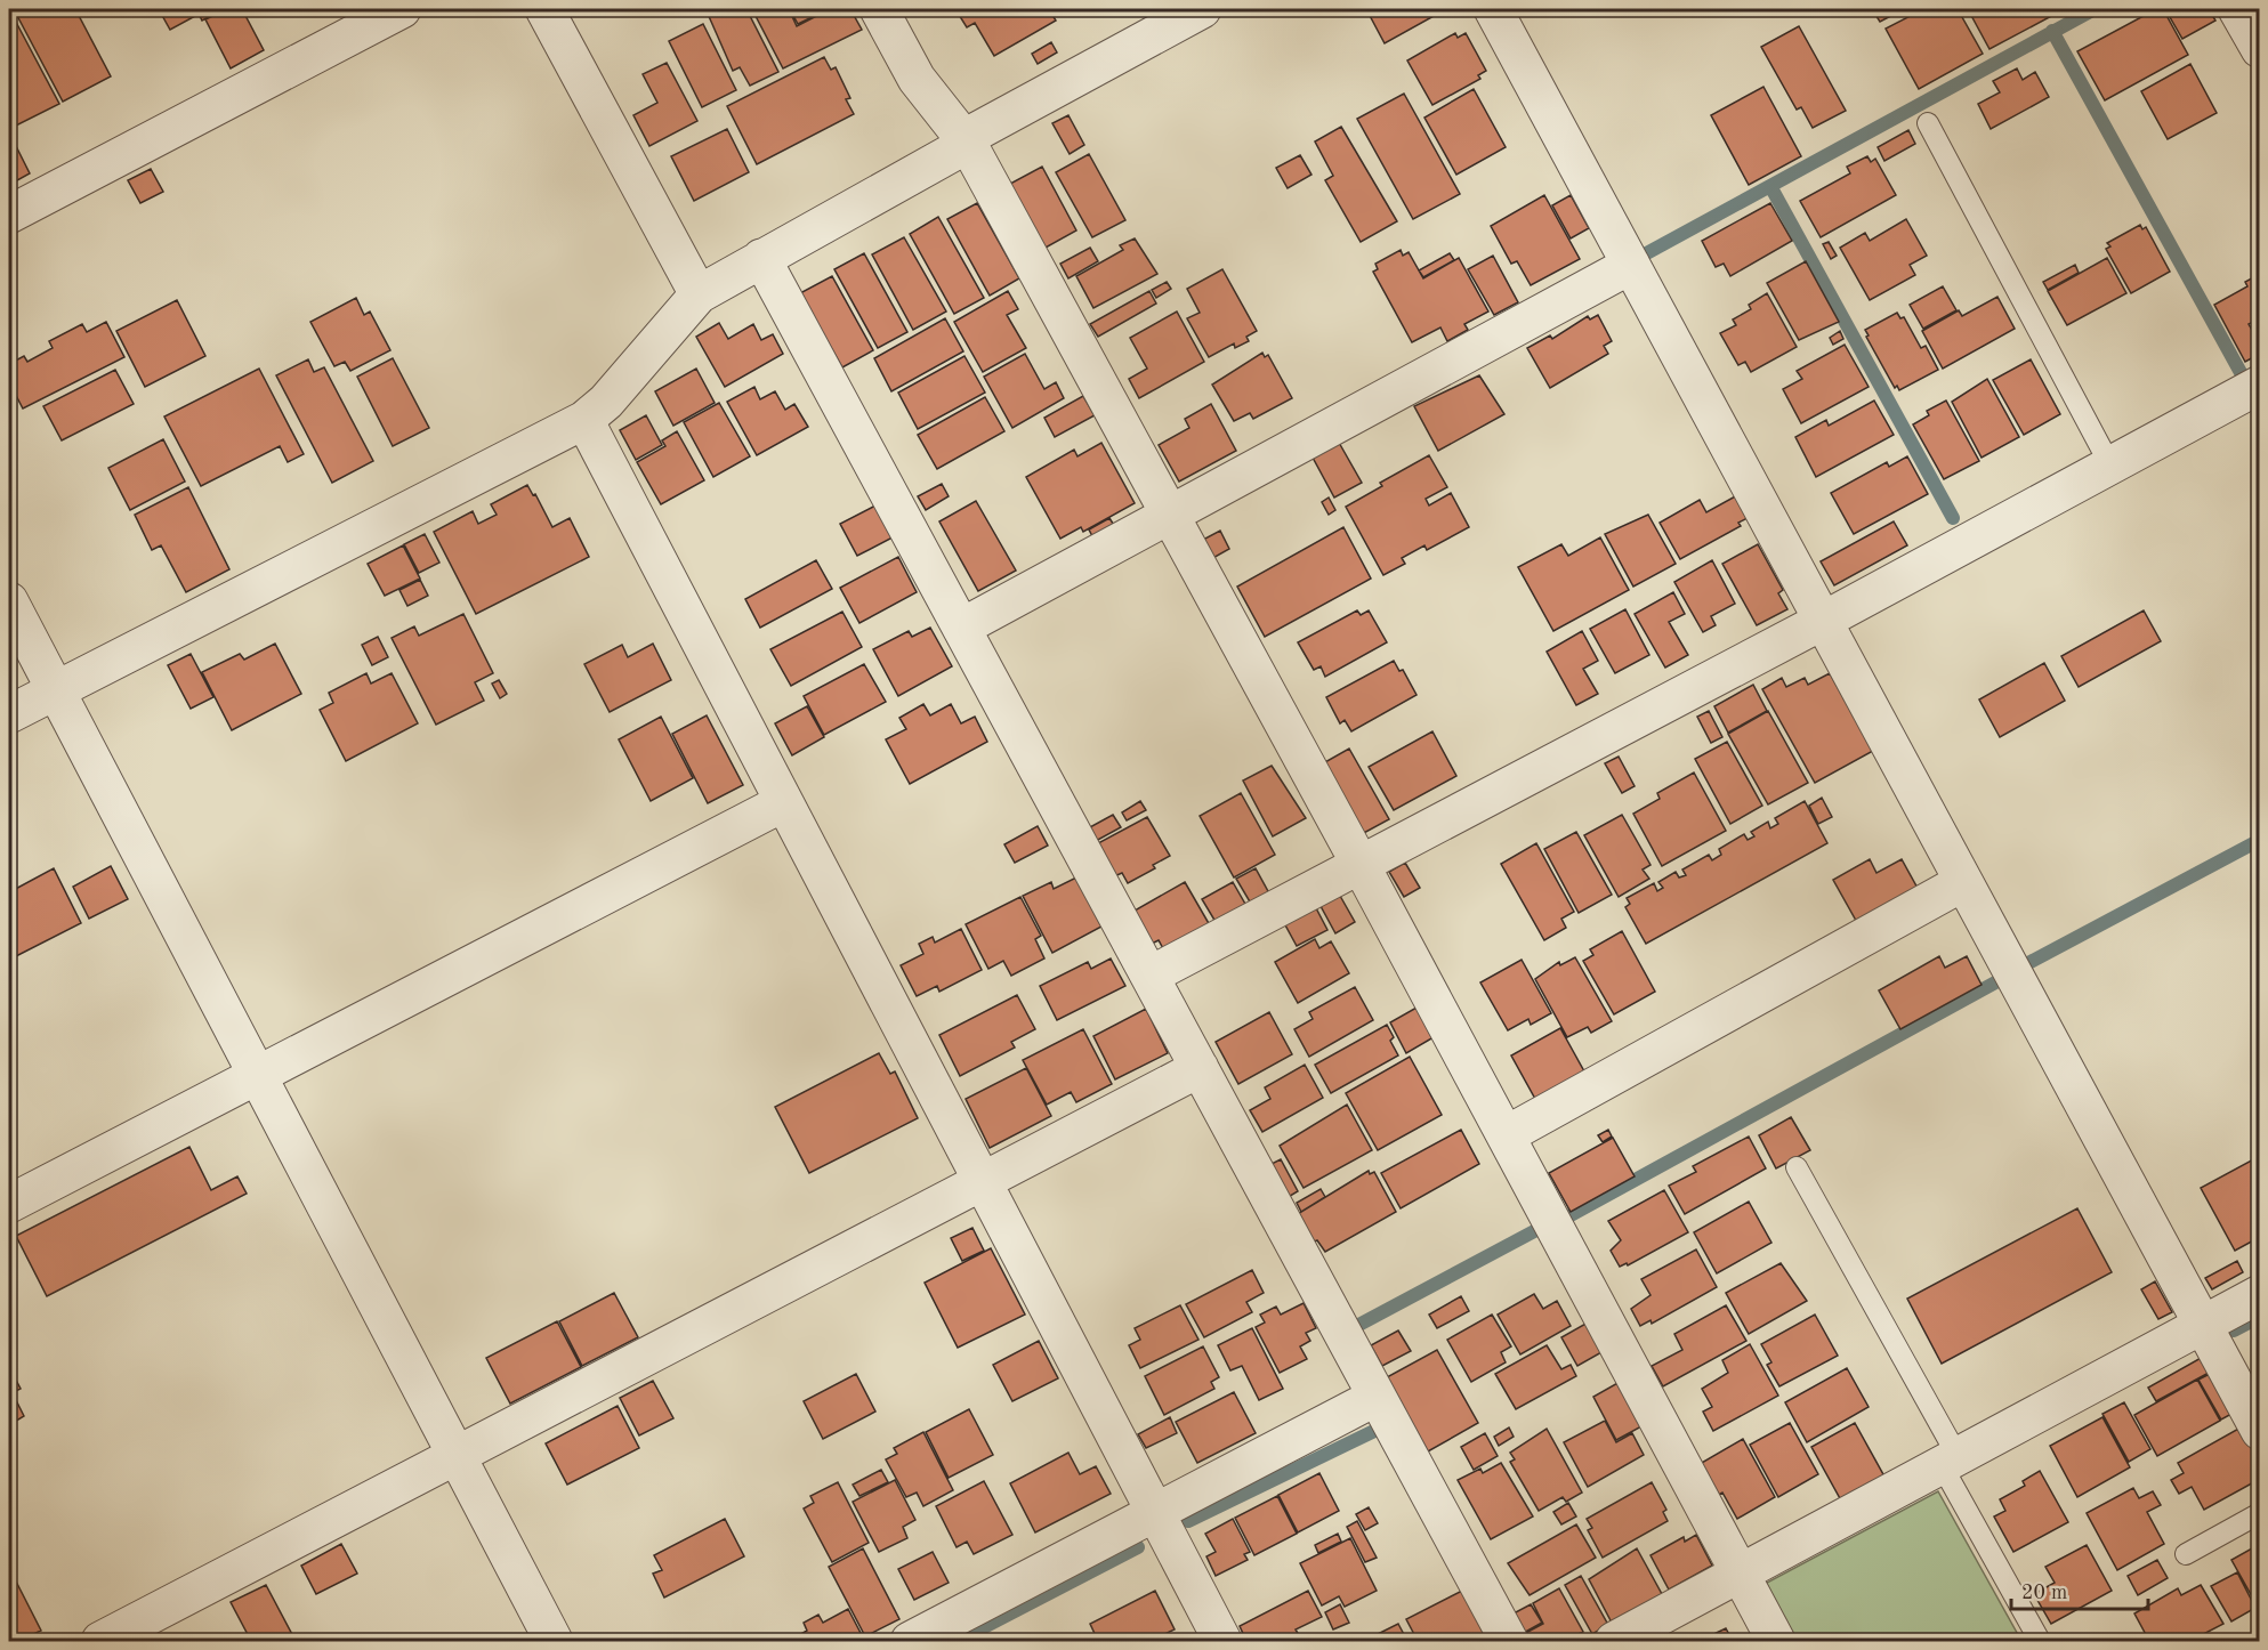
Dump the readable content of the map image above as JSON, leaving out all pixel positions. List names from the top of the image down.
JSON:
{
  "scale_bar": "20 m"
}
